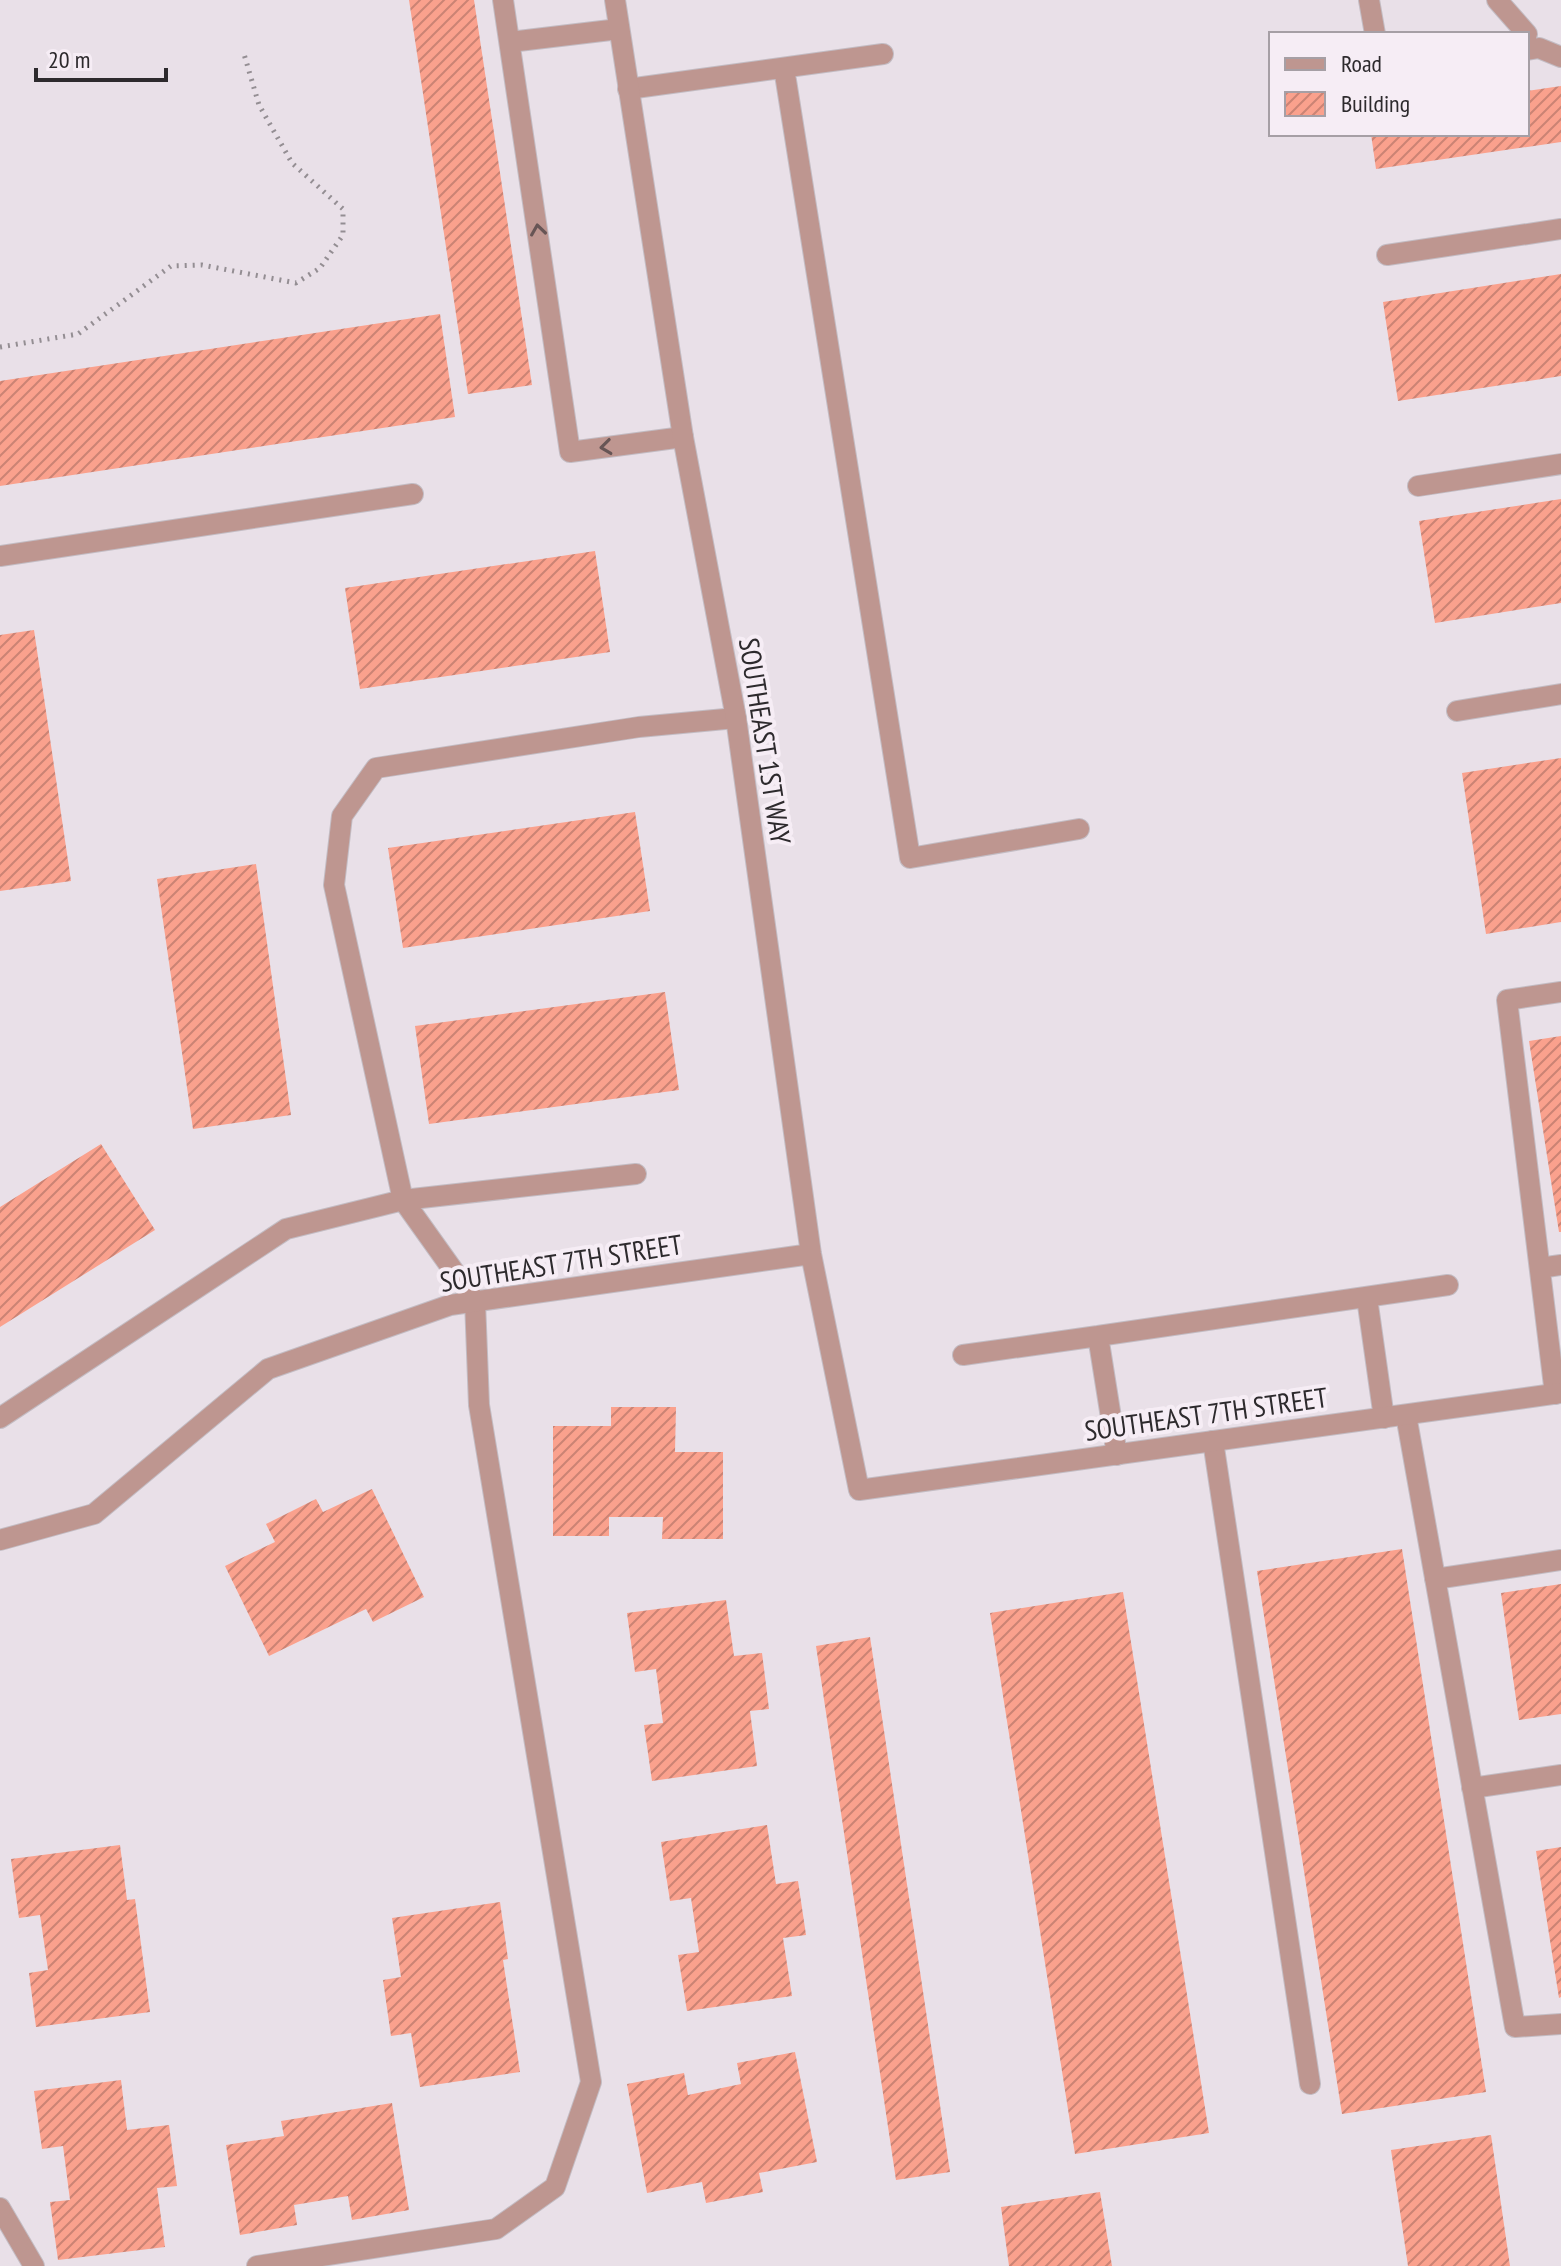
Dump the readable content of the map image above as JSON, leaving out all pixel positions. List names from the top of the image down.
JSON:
{
  "streets": {
    "street": ["SOUTHEAST 1ST WAY", "SOUTHEAST 7TH STREET"]
  },
  "crossings": [
    ["SOUTHEAST 1ST WAY", "SOUTHEAST 7TH STREET"]
  ],
  "legend": ["Road", "Building"],
  "scale_bar": "20 m"
}
